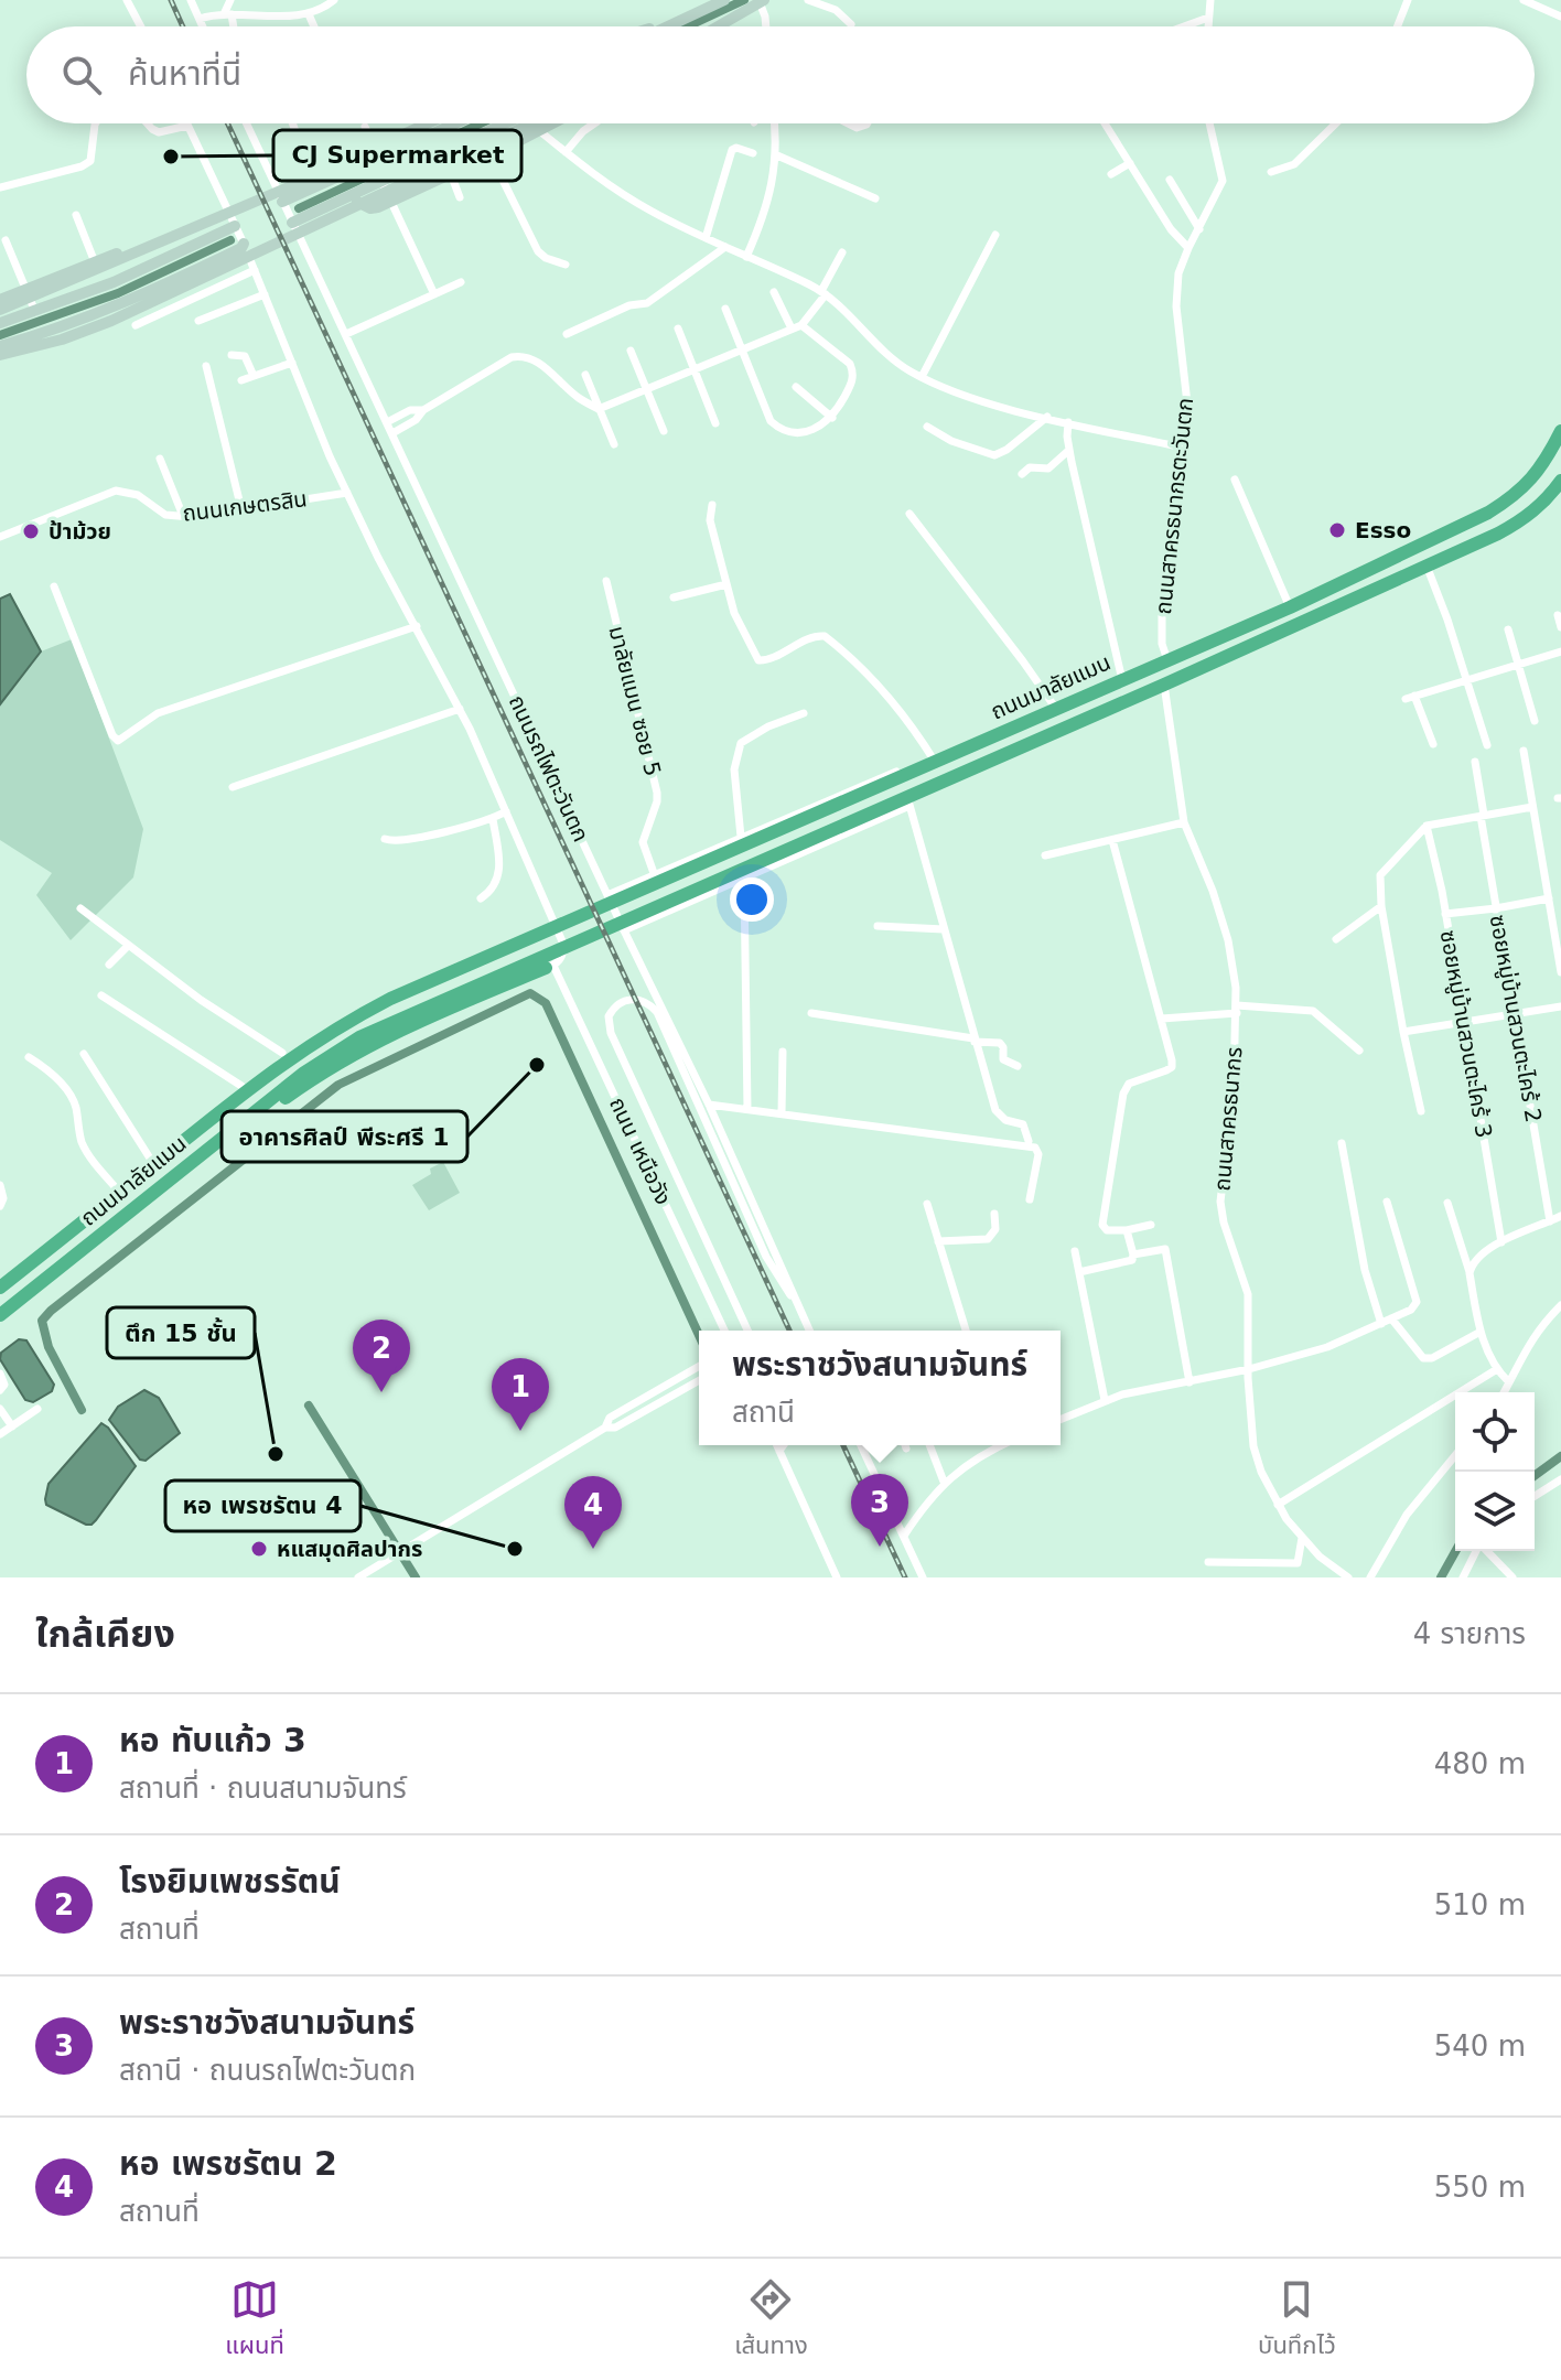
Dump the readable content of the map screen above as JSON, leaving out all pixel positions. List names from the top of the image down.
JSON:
{
  "streets": {
    "highway": ["ถนนมาลัยแมน"],
    "street": [
      "ถนนเกษตรสิน",
      "ถนนสาครธนากรตะวันตก",
      "มาลัยแมน ซอย 5",
      "ถนนรถไฟตะวันตก",
      "ซอยหมู่บ้านสวนตะไคร้ 2",
      "ซอยหมู่บ้านสวนตะไคร้ 3",
      "ถนนสาครธนากร",
      "ถนน เหนือวัง"
    ]
  },
  "crossings": [
    ["ถนนสาครธนากรตะวันตก", "ถนนมาลัยแมน"],
    ["ถนนมาลัยแมน", "ถนนสาครธนากร"]
  ],
  "places": [
    "CJ Supermarket",
    "Esso",
    "ป้าม้วย",
    "อาคารศิลป์ พีระศรี 1",
    "ตึก 15 ชั้น",
    "หแสมุดศิลปากร",
    "หอ เพรชรัตน 4"
  ],
  "page": {
    "search": "ค้นหาที่นี่",
    "pins": [
      "2",
      "1",
      "3",
      "4"
    ],
    "popup": ["พระราชวังสนามจันทร์", "สถานี"],
    "heading": ["ใกล้เคียง", "4 รายการ"],
    "list": [
      {
        "mark": "1",
        "name": "หอ ทับแก้ว 3",
        "note": "สถานที่ · ถนนสนามจันทร์",
        "value": "480 m"
      },
      {
        "mark": "2",
        "name": "โรงยิมเพชรรัตน์",
        "note": "สถานที่",
        "value": "510 m"
      },
      {
        "mark": "3",
        "name": "พระราชวังสนามจันทร์",
        "note": "สถานี · ถนนรถไฟตะวันตก",
        "value": "540 m"
      },
      {
        "mark": "4",
        "name": "หอ เพรชรัตน 2",
        "note": "สถานที่",
        "value": "550 m"
      }
    ],
    "nav": ["แผนที่", "เส้นทาง", "บันทึกไว้"]
  }
}
